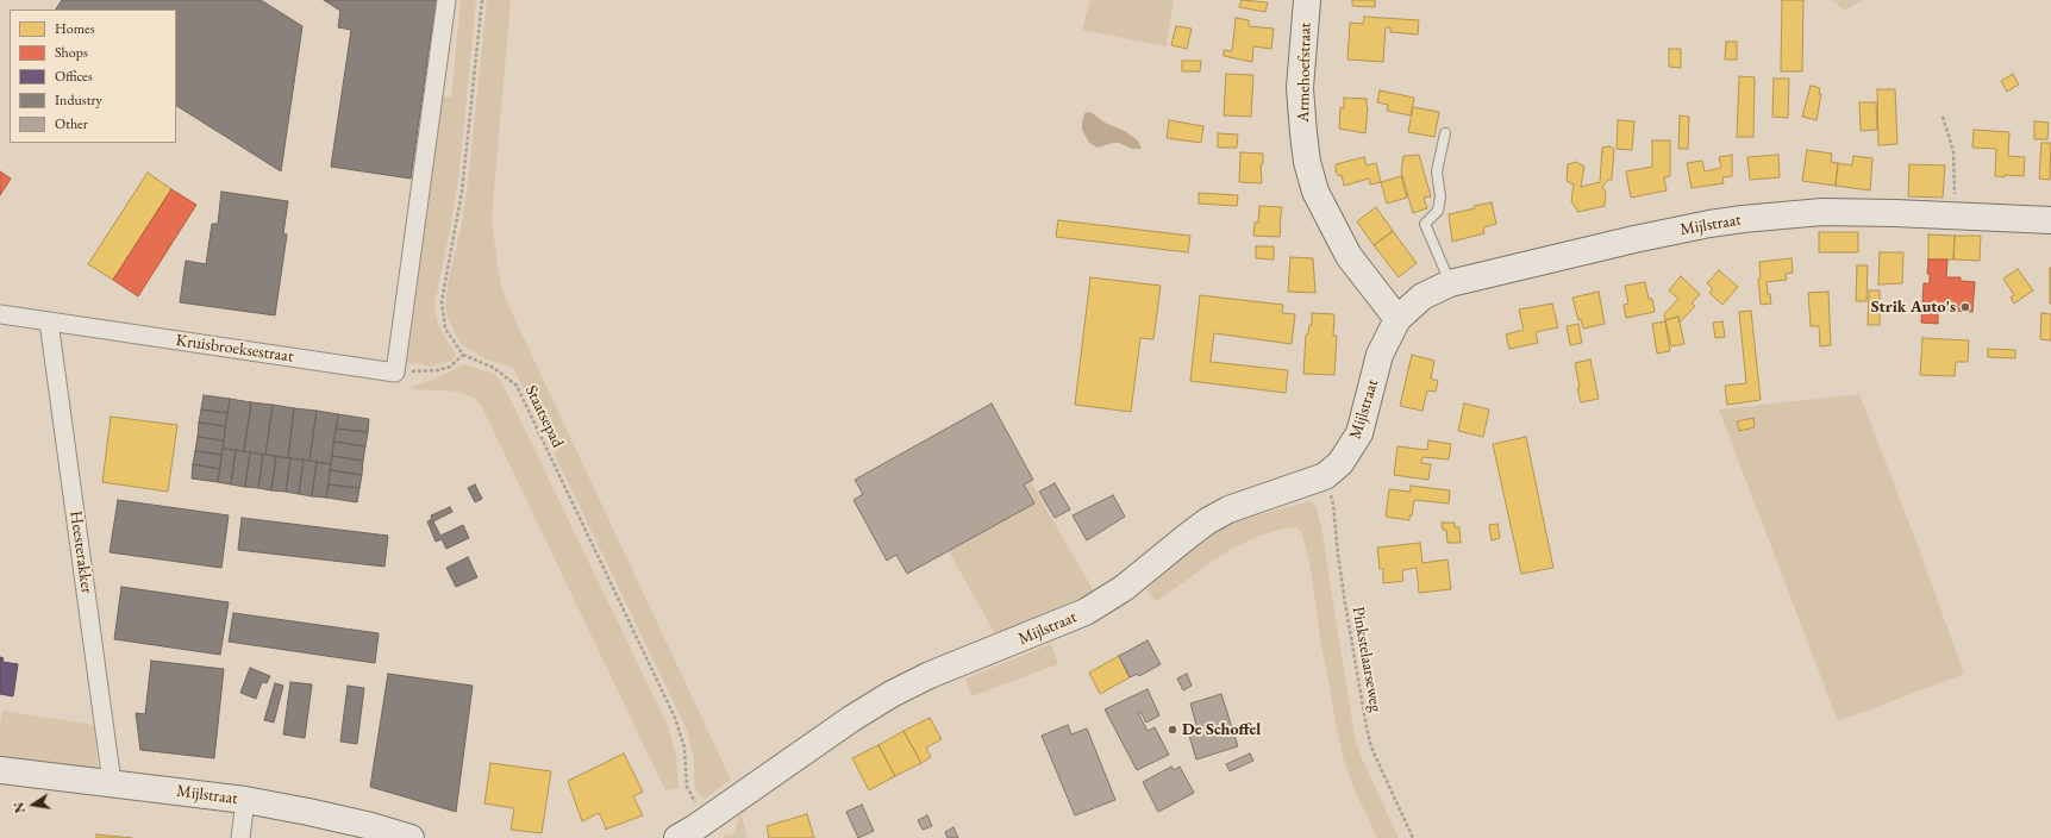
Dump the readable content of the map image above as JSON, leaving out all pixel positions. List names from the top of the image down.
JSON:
{
  "streets": {
    "street": [
      "Armehoefstraat",
      "Mijlstraat",
      "Kruisbroeksestraat",
      "Heesterakker"
    ],
    "path": ["Staatsepad", "Pinkstelaarseweg"]
  },
  "crossings": [
    ["Armehoefstraat", "Mijlstraat"],
    ["Mijlstraat", "Staatsepad"],
    ["Mijlstraat", "Heesterakker"],
    ["Mijlstraat", "Pinkstelaarseweg"],
    ["Kruisbroeksestraat", "Heesterakker"]
  ],
  "places": ["Strik Auto's", "De Schoffel"],
  "legend": [
    "Homes",
    "Shops",
    "Offices",
    "Industry",
    "Other"
  ],
  "north": "left"
}
